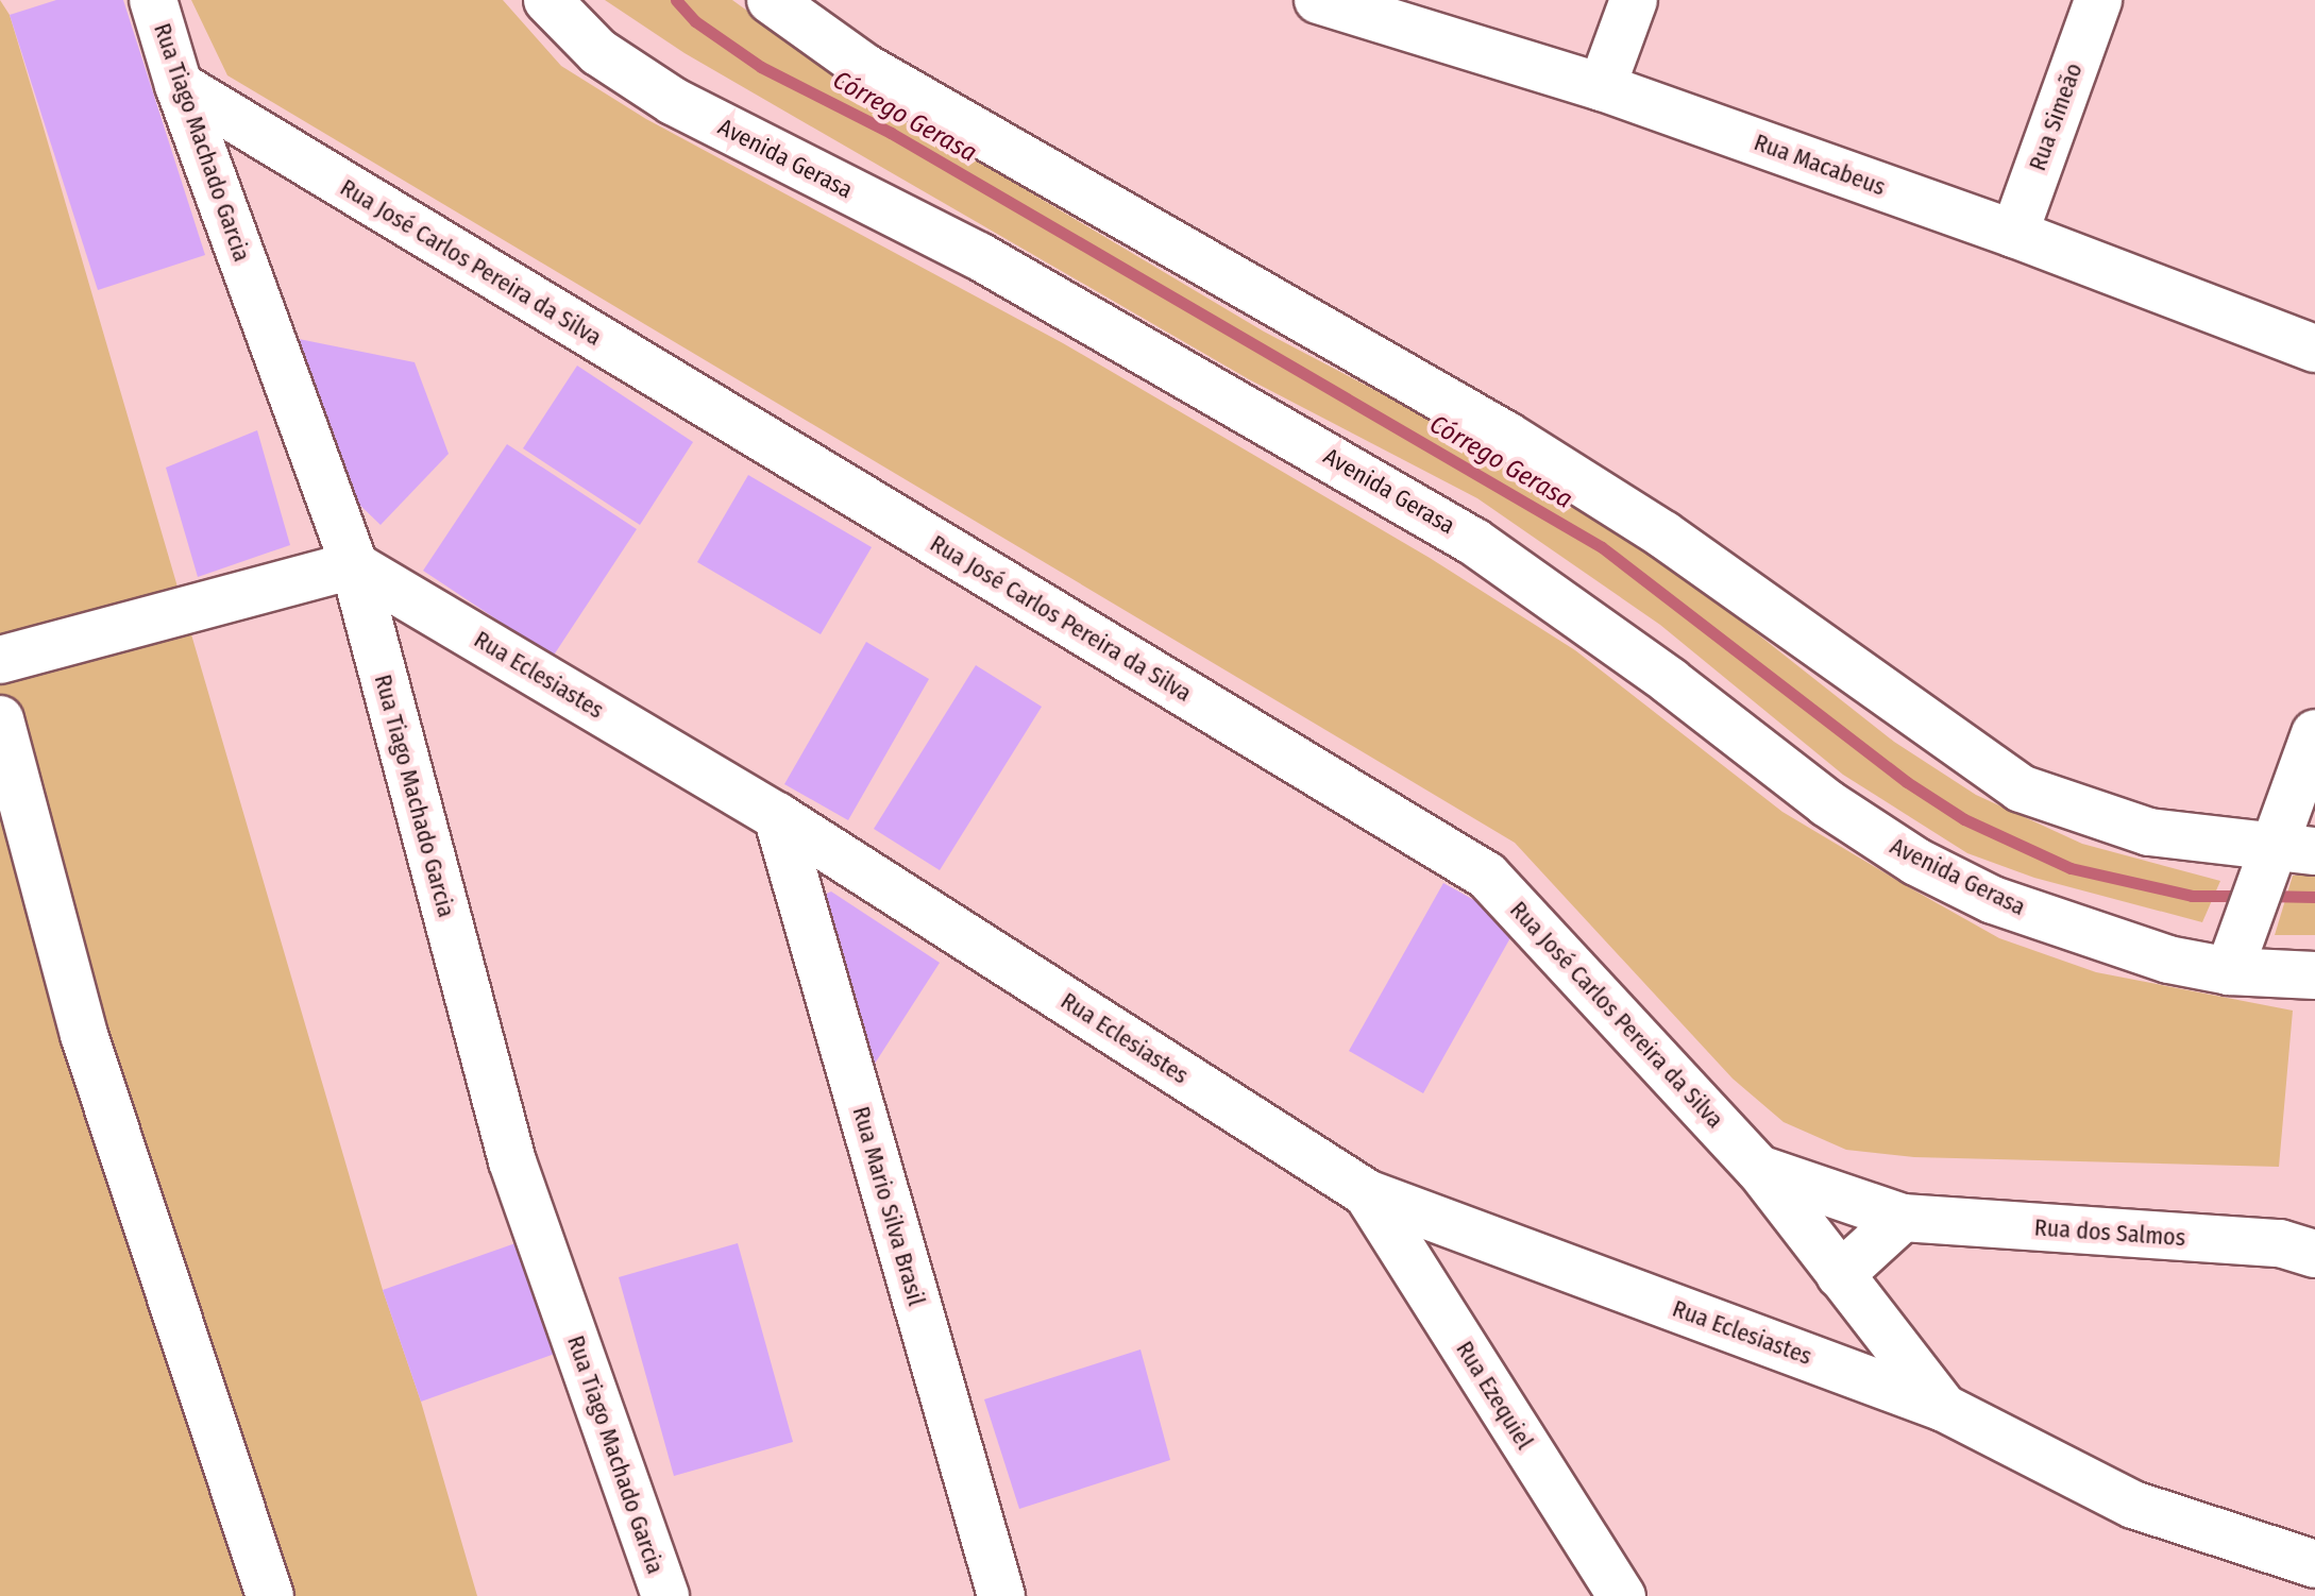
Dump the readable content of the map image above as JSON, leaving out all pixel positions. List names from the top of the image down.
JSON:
{
  "streets": {
    "street": [
      "Rua Simeão",
      "Rua Tiago Machado Garcia",
      "Avenida Gerasa",
      "Rua Macabeus",
      "Rua José Carlos Pereira da Silva",
      "Rua Eclesiastes",
      "Rua Mario Silva Brasil",
      "Rua dos Salmos",
      "Rua Ezequiel"
    ]
  },
  "crossings": [
    ["Rua Simeão", "Rua Macabeus"],
    ["Rua Tiago Machado Garcia", "Rua José Carlos Pereira da Silva"],
    ["Rua Tiago Machado Garcia", "Rua Eclesiastes"],
    ["Rua José Carlos Pereira da Silva", "Rua Eclesiastes"],
    ["Rua José Carlos Pereira da Silva", "Rua dos Salmos"],
    ["Rua Eclesiastes", "Rua Mario Silva Brasil"],
    ["Rua Eclesiastes", "Rua Ezequiel"]
  ],
  "water": ["Córrego Gerasa"]
}
